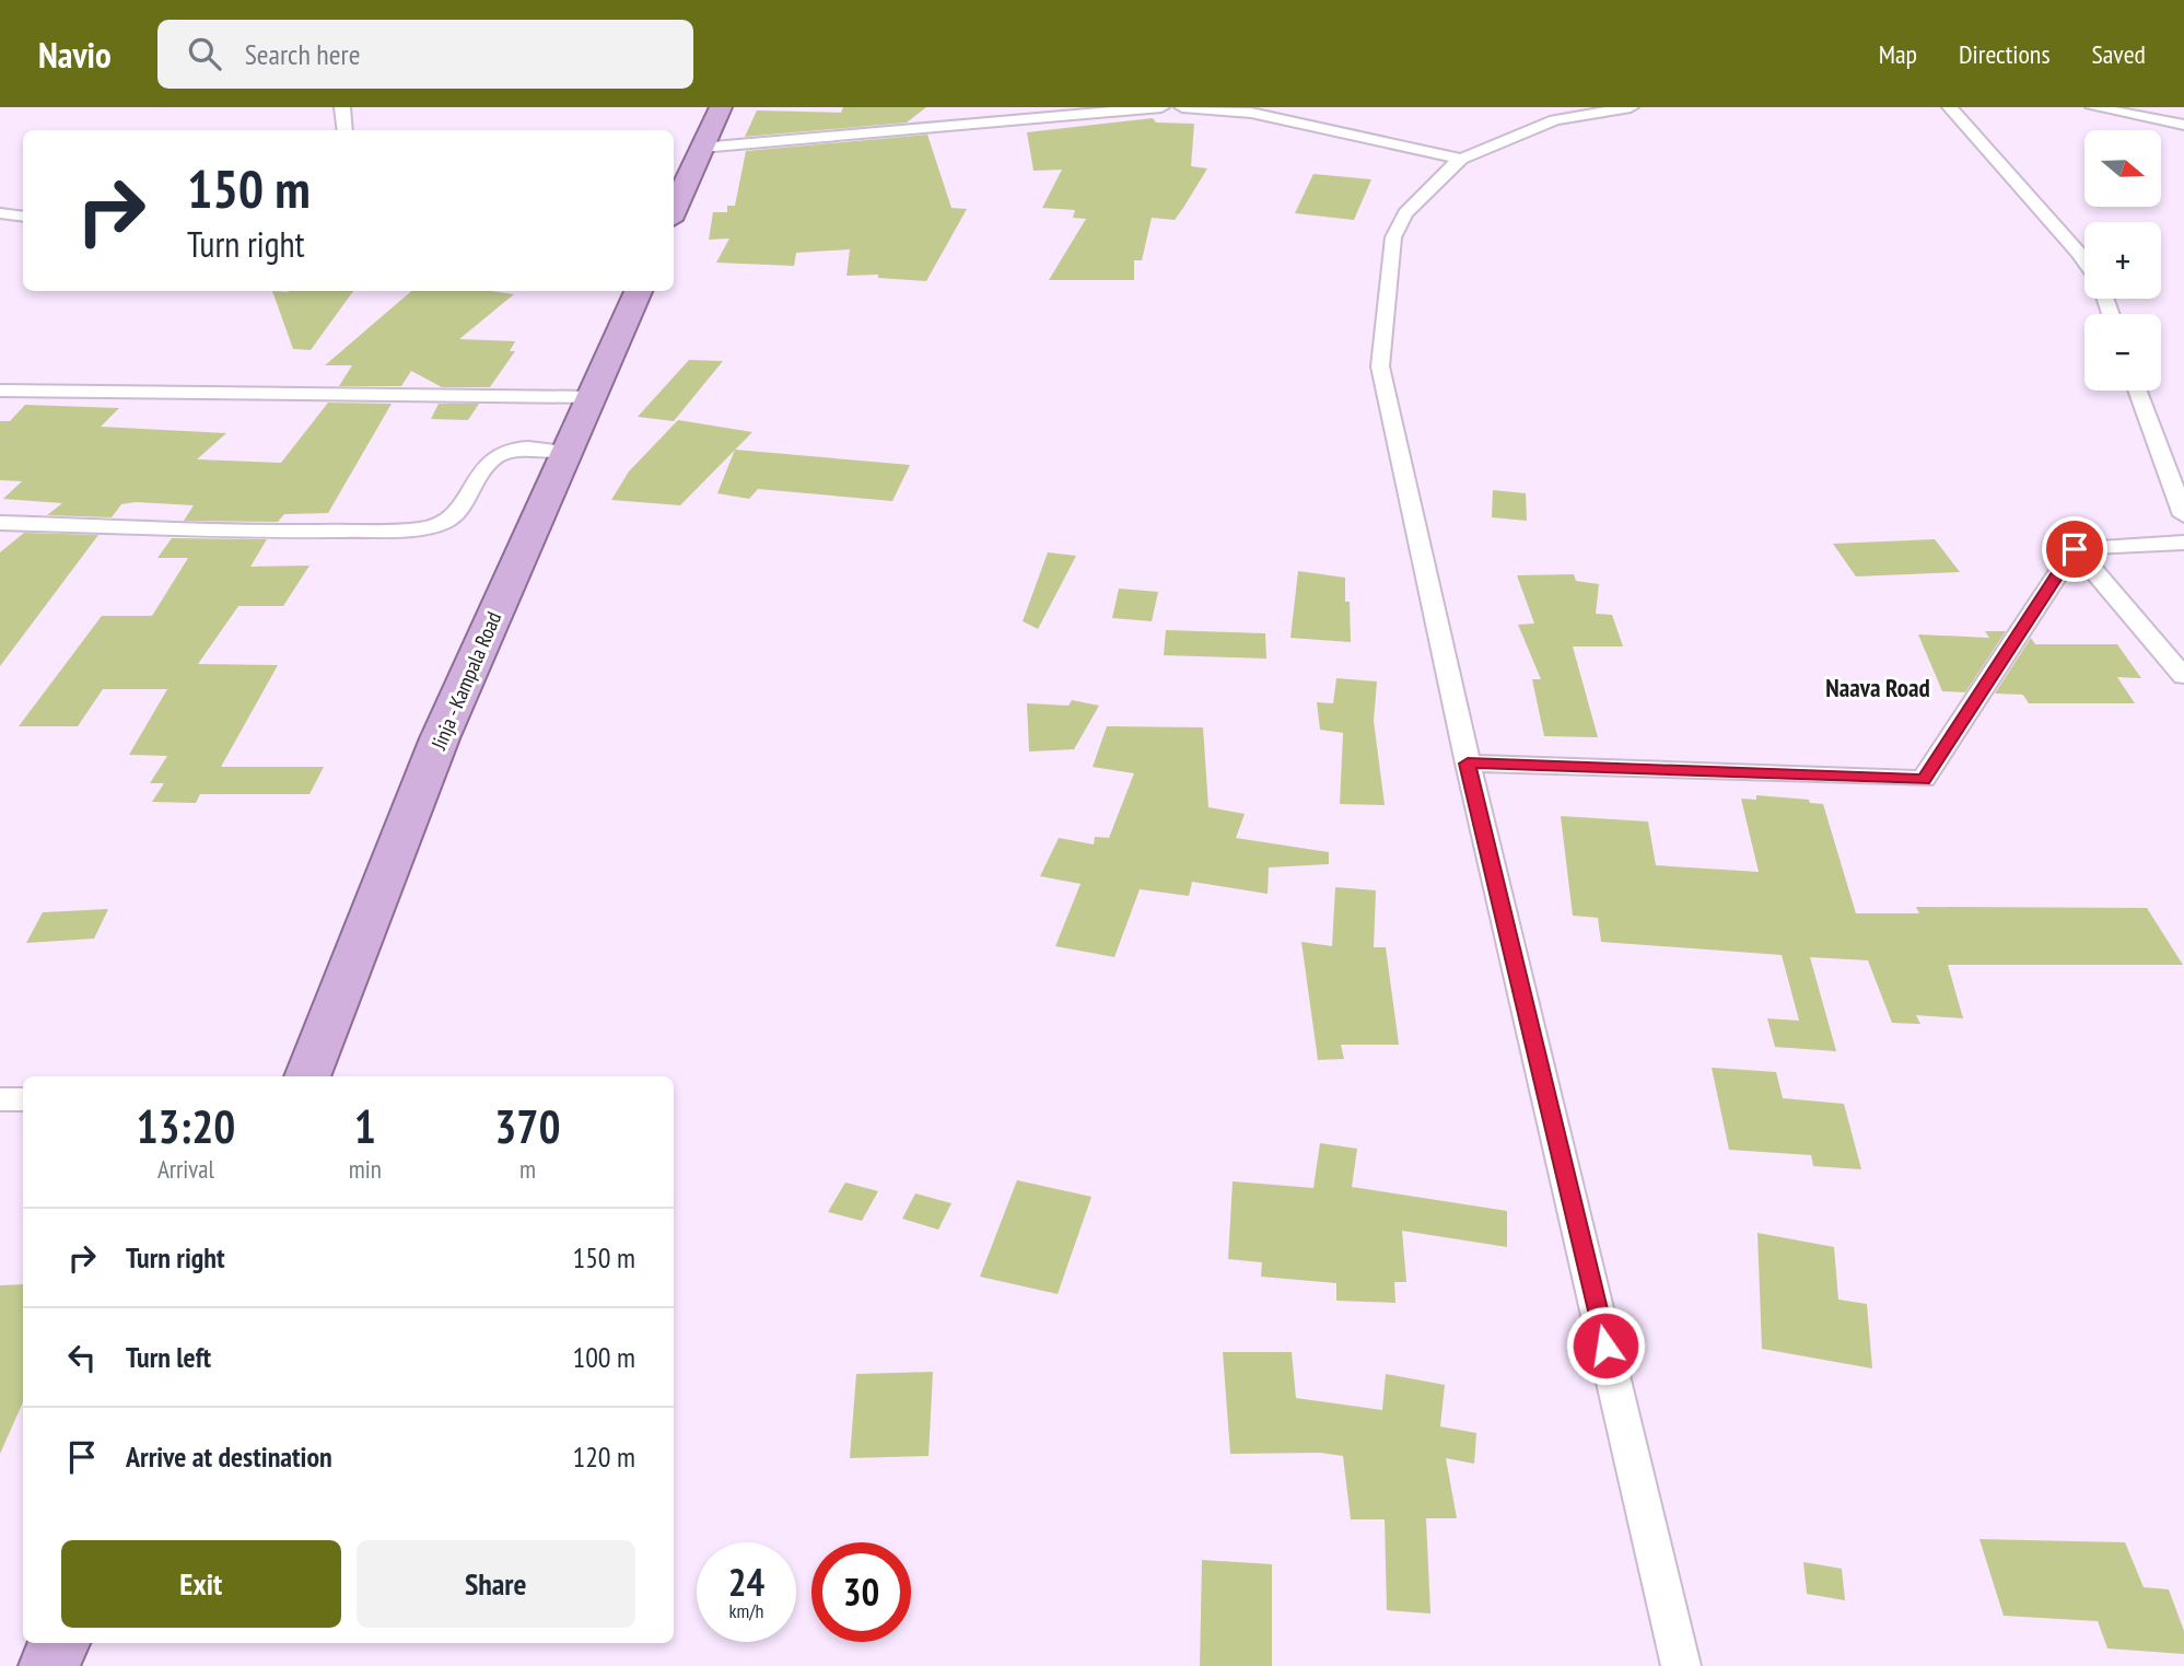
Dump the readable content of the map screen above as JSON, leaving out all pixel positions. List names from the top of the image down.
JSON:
{
  "streets": {
    "highway": ["Jinja - Kampala Road"]
  },
  "districts": ["Naava Road"],
  "north": "right",
  "page": {
    "header": "Navio",
    "search": "Search here",
    "nav": ["Map", "Directions", "Saved"],
    "map_buttons": ["+", "−"],
    "turn": ["150 m", "Turn right"],
    "eta": [
      "13:20",
      "Arrival",
      "1",
      "min",
      "370",
      "m"
    ],
    "list": [
      {
        "name": "Turn right",
        "value": "150 m"
      },
      {
        "name": "Turn left",
        "value": "100 m"
      },
      {
        "name": "Arrive at destination",
        "value": "120 m"
      }
    ],
    "buttons": ["Exit", "Share"],
    "speed": "24 km/h",
    "limit": "30"
  }
}
